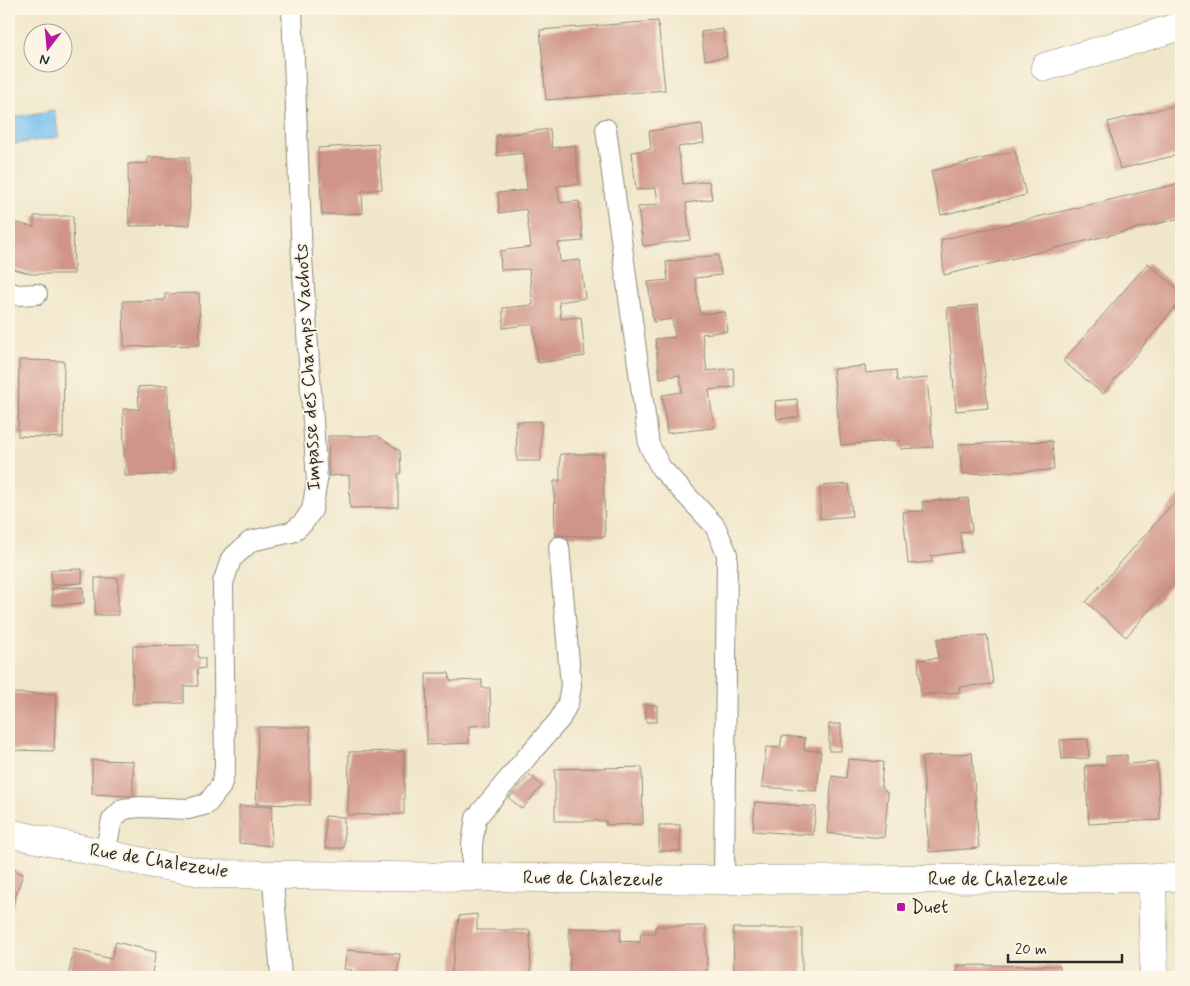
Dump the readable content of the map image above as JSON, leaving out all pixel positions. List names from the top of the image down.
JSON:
{
  "streets": {
    "street": ["Rue de Chalezeule"],
    "lane": ["Impasse des Champs Vachots"]
  },
  "crossings": [
    ["Impasse des Champs Vachots", "Rue de Chalezeule"]
  ],
  "places": {
    "transit": ["Duet"]
  },
  "scale_bar": "20 m",
  "north": "bottom"
}
